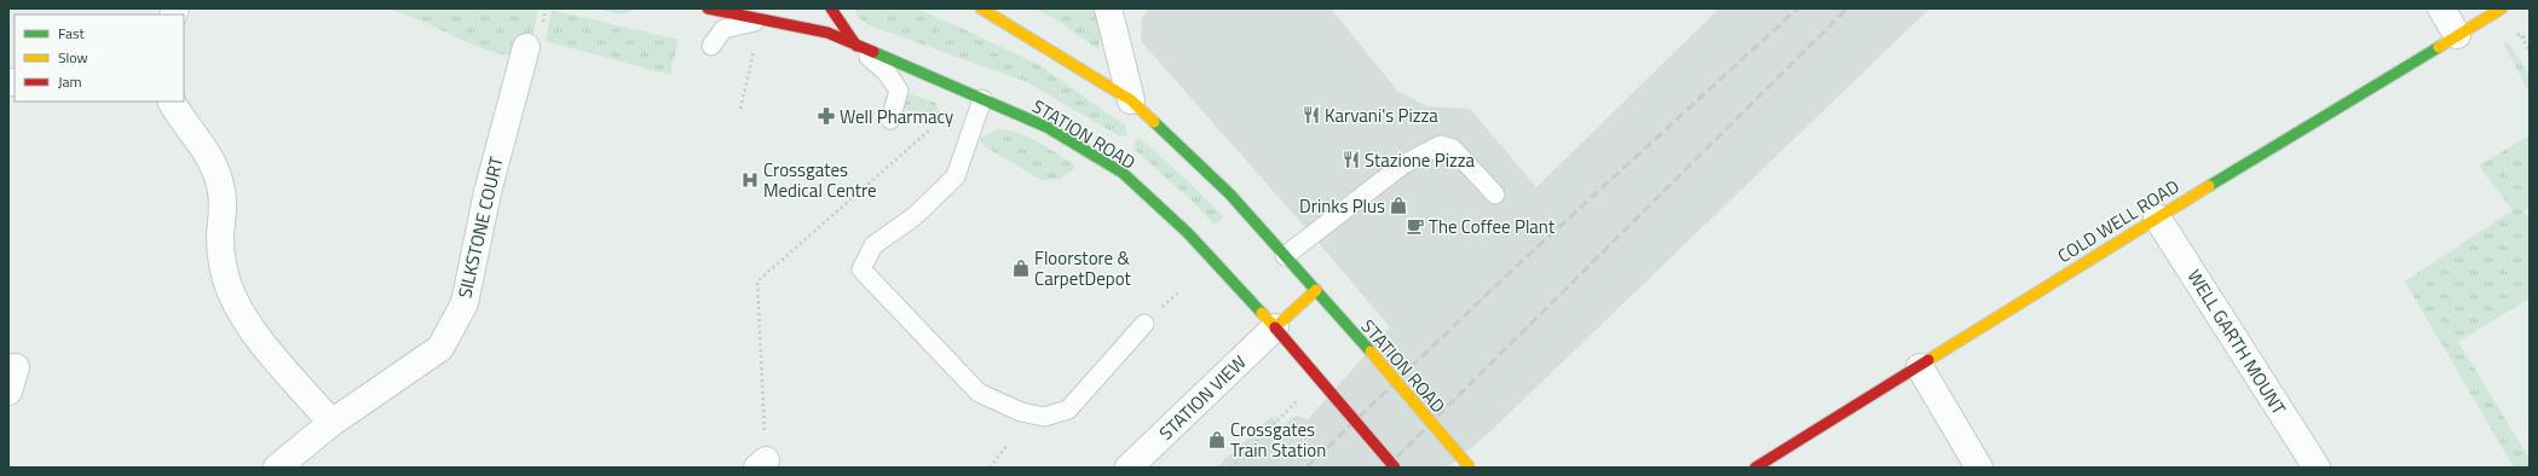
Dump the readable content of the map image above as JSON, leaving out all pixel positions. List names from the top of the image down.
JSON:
{
  "streets": {
    "main road": ["STATION ROAD", "COLD WELL ROAD"],
    "street": ["SILKSTONE COURT", "WELL GARTH MOUNT", "STATION VIEW"]
  },
  "crossings": [
    ["STATION ROAD", "STATION VIEW"],
    ["COLD WELL ROAD", "WELL GARTH MOUNT"]
  ],
  "places": {
    "restaurant": ["Karvani's Pizza", "Stazione Pizza"],
    "pharmacy": ["Well Pharmacy"],
    "hospital": ["Crossgates Medical Centre"],
    "shop": ["Drinks Plus", "Floorstore & CarpetDepot", "Crossgates Train Station"],
    "cafe": ["The Coffee Plant"]
  },
  "legend": ["Fast", "Slow", "Jam"]
}
